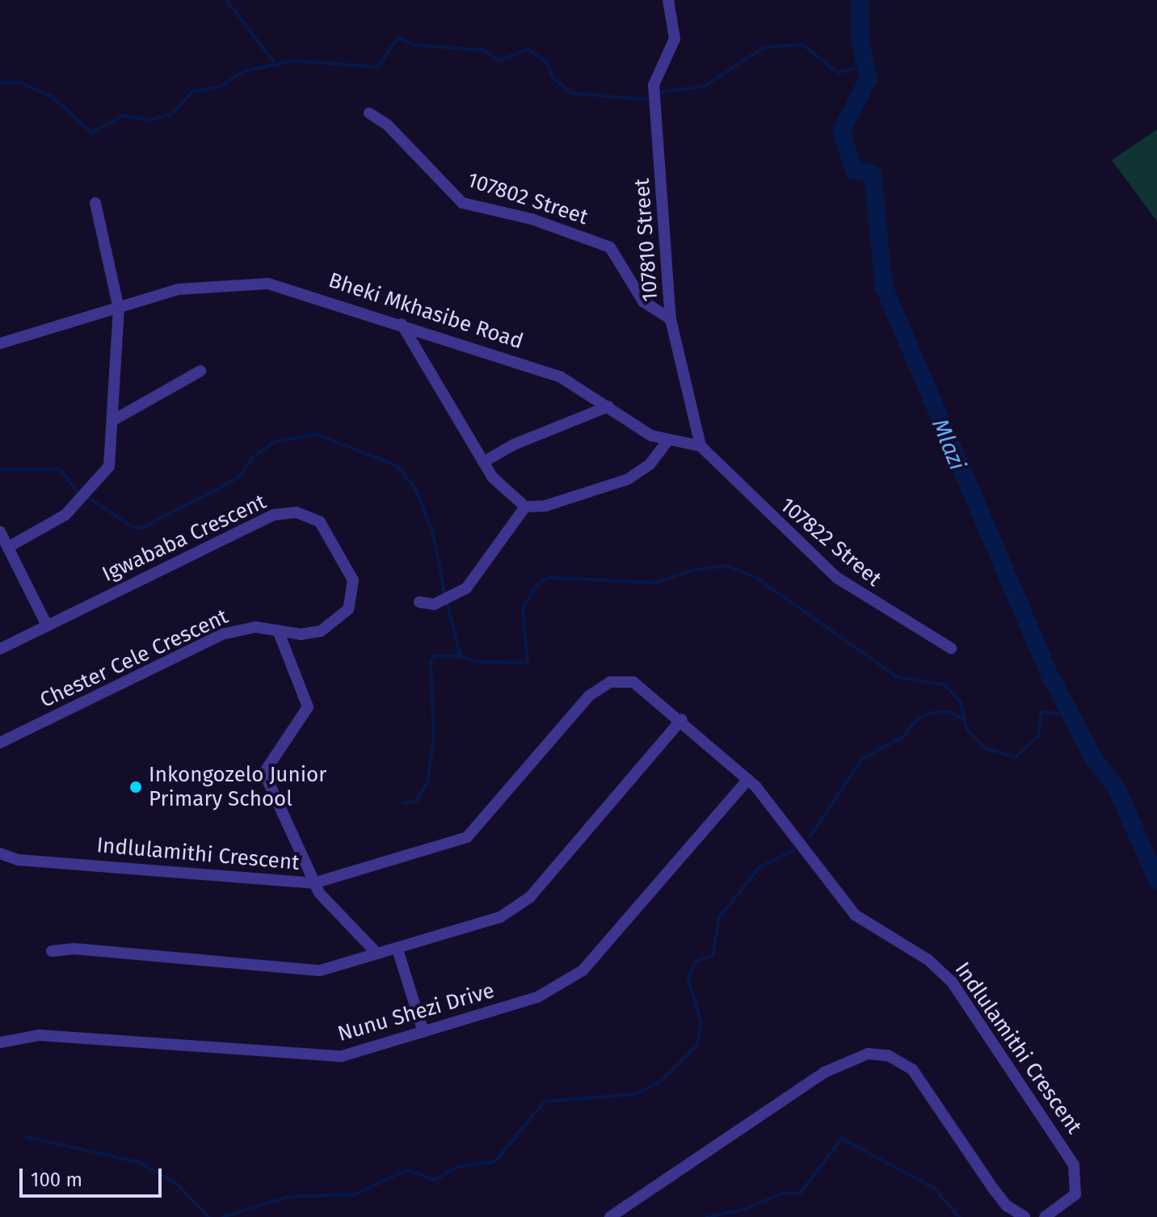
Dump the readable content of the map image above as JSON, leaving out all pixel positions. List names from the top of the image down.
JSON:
{
  "streets": {
    "street": [
      "107802 Street",
      "107810 Street",
      "Bheki Mkhasibe Road",
      "Igwababa Crescent",
      "107822 Street",
      "Chester Cele Crescent",
      "Indlulamithi Crescent",
      "Nunu Shezi Drive"
    ]
  },
  "crossings": [
    ["107802 Street", "107810 Street"],
    ["107810 Street", "107822 Street"],
    ["Igwababa Crescent", "Chester Cele Crescent"],
    ["Indlulamithi Crescent", "Nunu Shezi Drive"]
  ],
  "water": ["Mlazi"],
  "places": ["Inkongozelo Junior Primary School"],
  "scale_bar": "100 m"
}
